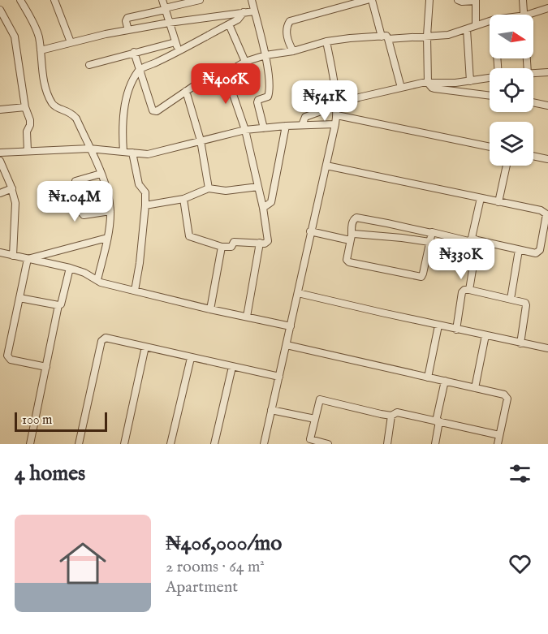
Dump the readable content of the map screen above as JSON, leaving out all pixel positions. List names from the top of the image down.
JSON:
{
  "scale_bar": "100 m",
  "north": "right",
  "page": {
    "price": [
      "₦406K",
      "₦541K",
      "₦1.04M",
      "₦330K"
    ],
    "scale": "100 m",
    "heading": "4 homes",
    "list": [
      {
        "name": "₦406,000/mo",
        "note": "2 rooms · 64 m² · Apartment"
      }
    ]
  }
}
